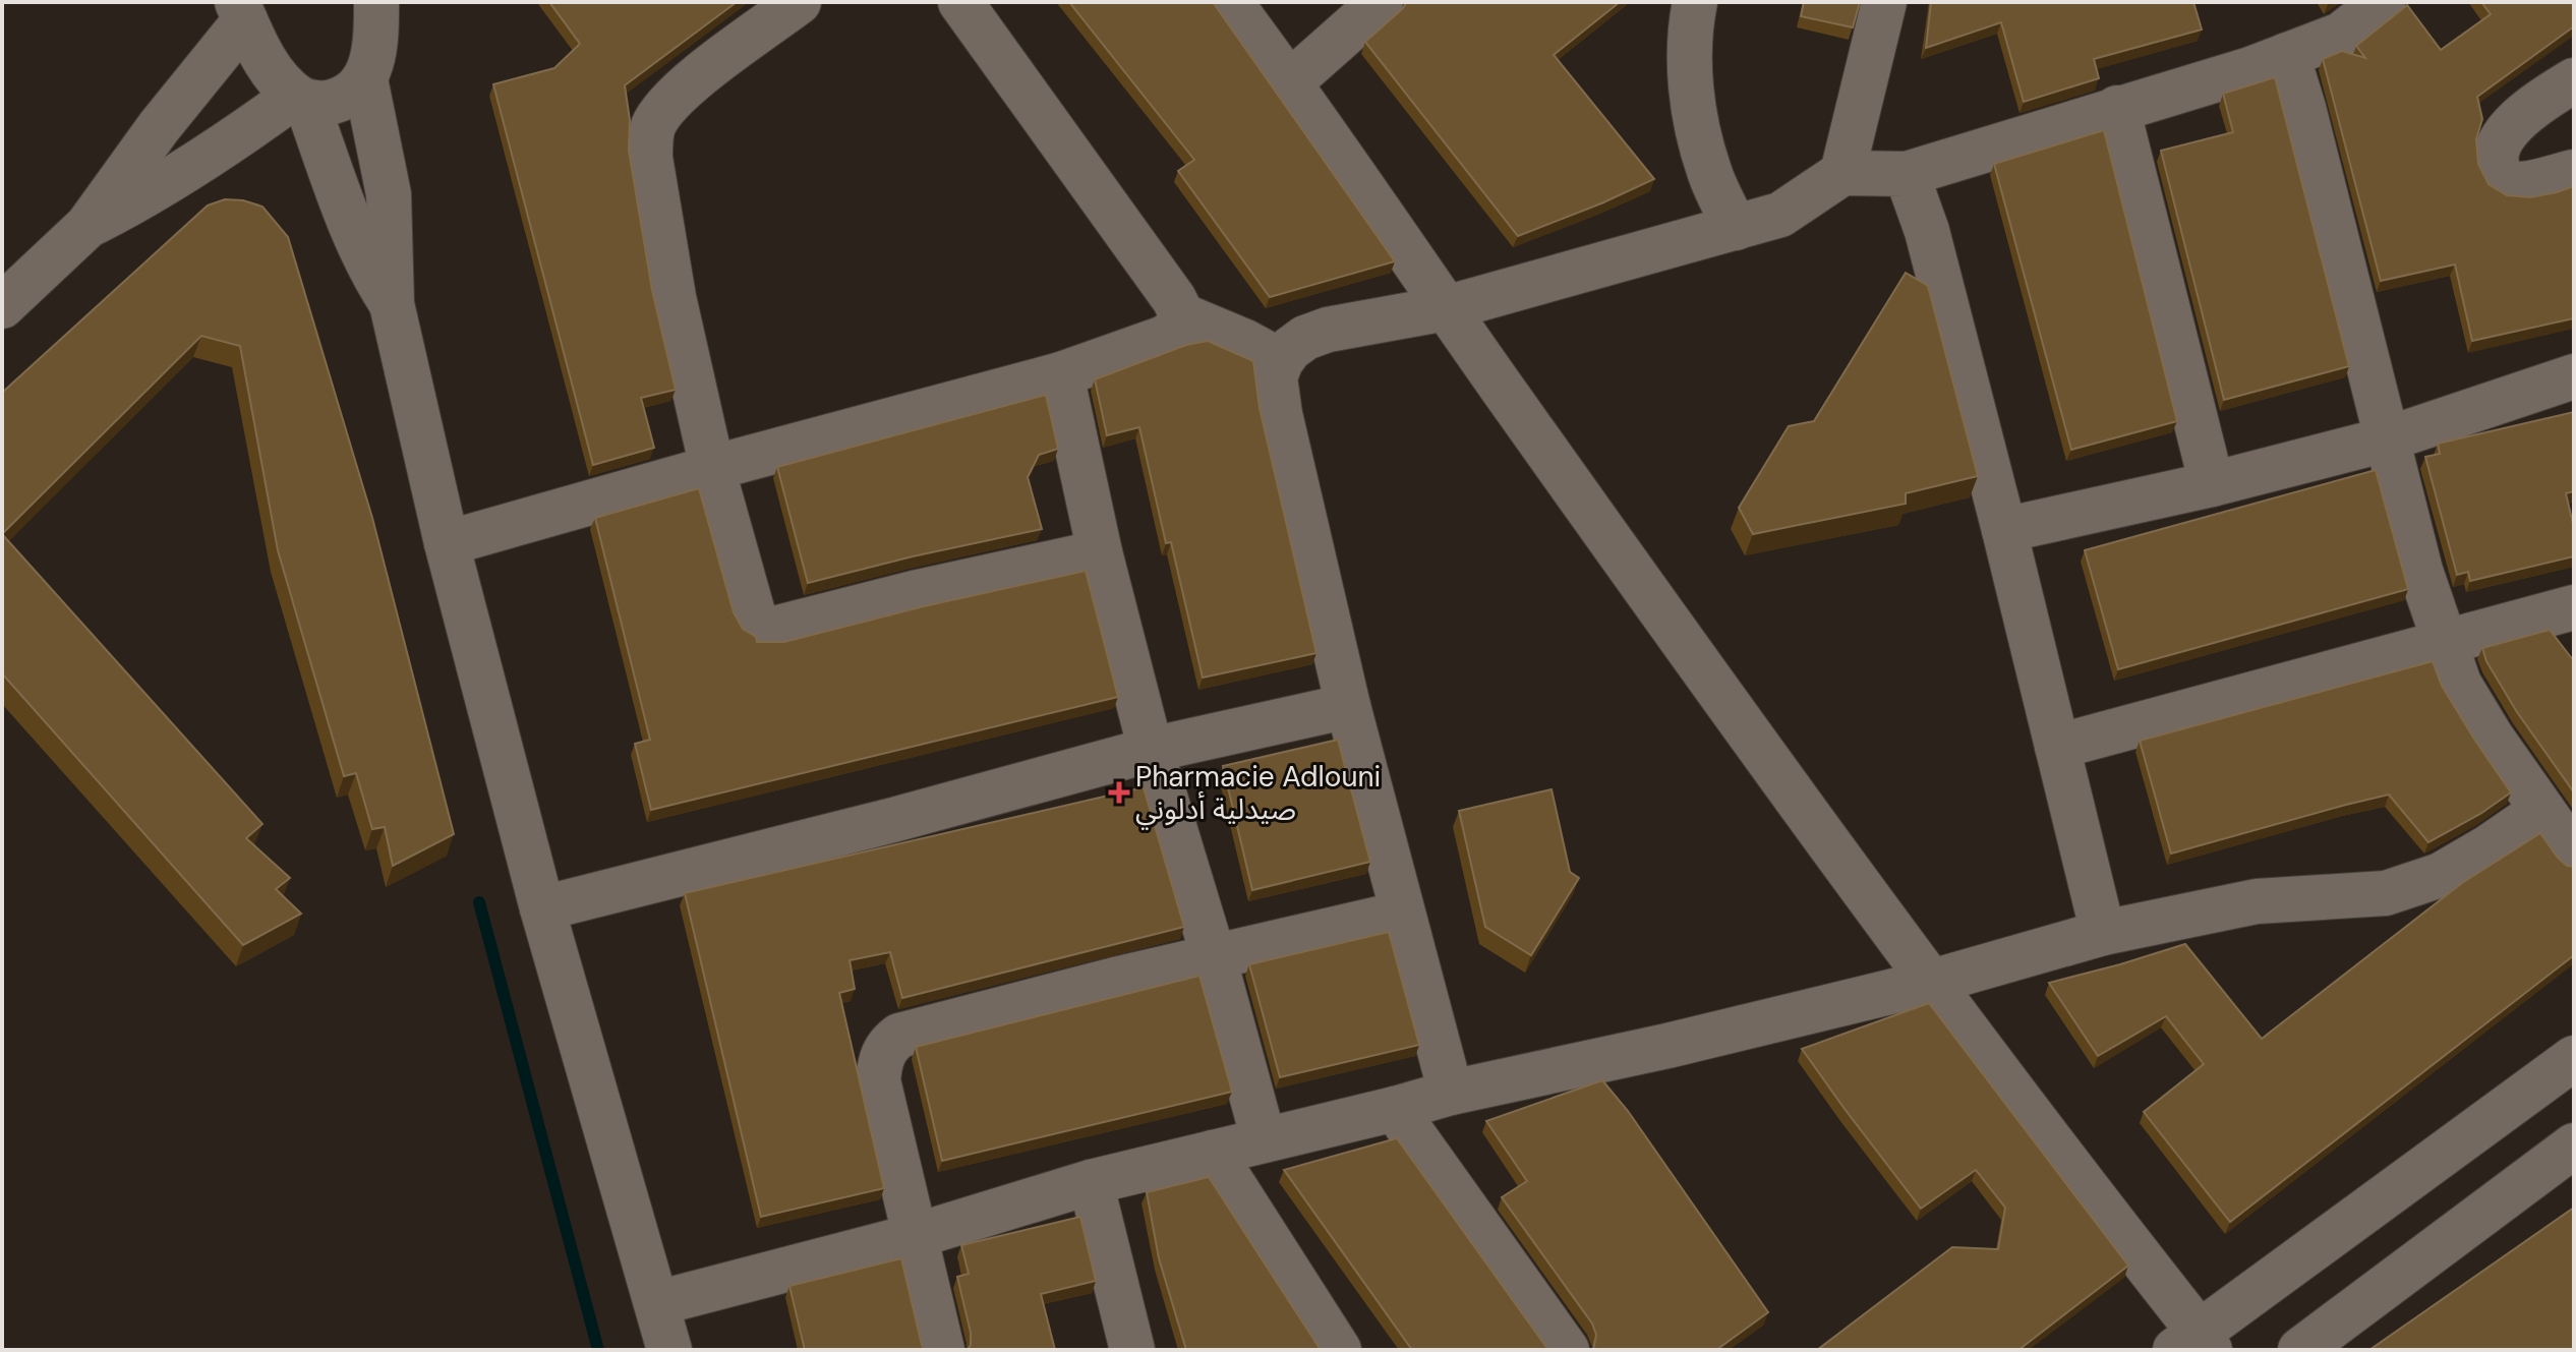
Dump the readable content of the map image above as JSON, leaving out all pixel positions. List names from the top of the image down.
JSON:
{
  "places": {
    "health": ["Pharmacie Adlouni صيدلية أدلوني"]
  }
}
